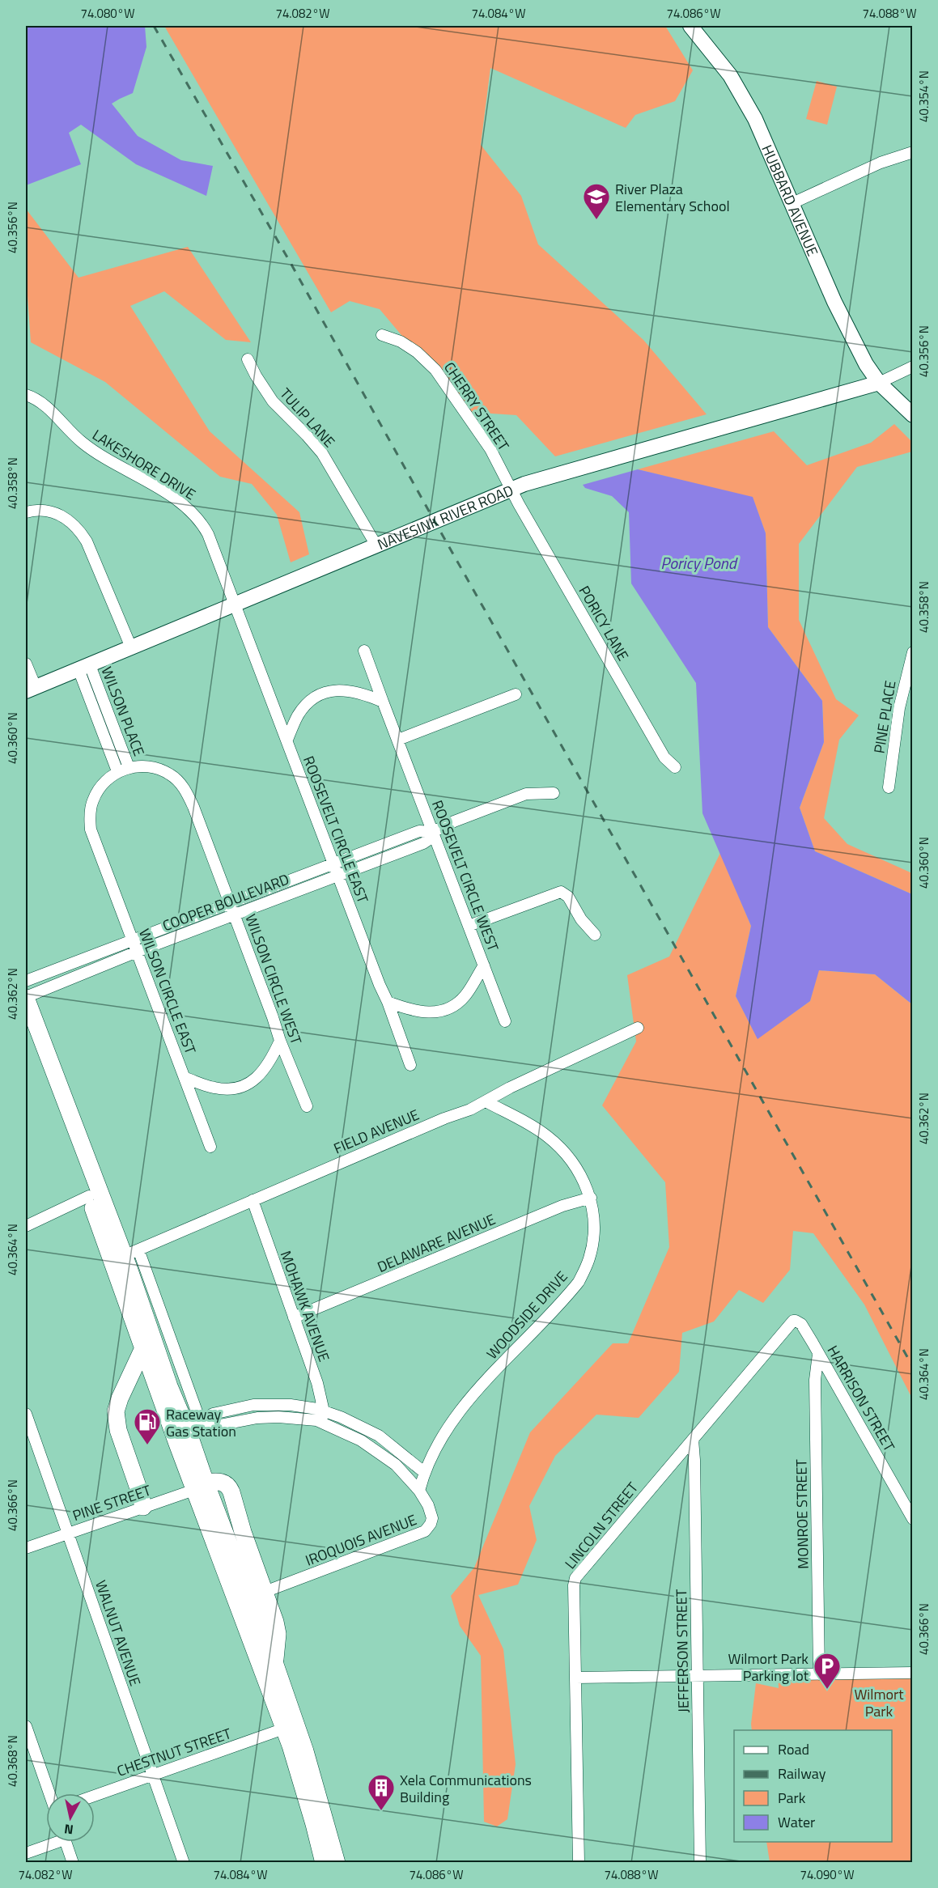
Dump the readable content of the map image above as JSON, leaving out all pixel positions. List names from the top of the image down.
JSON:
{
  "streets": {
    "main road": ["HUBBARD AVENUE", "NAVESINK RIVER ROAD"],
    "street": [
      "CHERRY STREET",
      "TULIP LANE",
      "LAKESHORE DRIVE",
      "PORICY LANE",
      "WILSON PLACE",
      "PINE PLACE",
      "ROOSEVELT CIRCLE EAST",
      "ROOSEVELT CIRCLE WEST",
      "COOPER BOULEVARD",
      "WILSON CIRCLE WEST",
      "WILSON CIRCLE EAST",
      "FIELD AVENUE",
      "DELAWARE AVENUE",
      "MOHAWK AVENUE",
      "WOODSIDE DRIVE",
      "HARRISON STREET",
      "PINE STREET",
      "MONROE STREET",
      "LINCOLN STREET",
      "IROQUOIS AVENUE",
      "WALNUT AVENUE",
      "JEFFERSON STREET",
      "CHESTNUT STREET"
    ]
  },
  "crossings": [
    ["HUBBARD AVENUE", "NAVESINK RIVER ROAD"],
    ["CHERRY STREET", "NAVESINK RIVER ROAD"],
    ["CHERRY STREET", "PORICY LANE"],
    ["TULIP LANE", "NAVESINK RIVER ROAD"],
    ["LAKESHORE DRIVE", "NAVESINK RIVER ROAD"],
    ["LAKESHORE DRIVE", "ROOSEVELT CIRCLE EAST"],
    ["NAVESINK RIVER ROAD", "PORICY LANE"],
    ["NAVESINK RIVER ROAD", "WILSON PLACE"],
    ["NAVESINK RIVER ROAD", "ROOSEVELT CIRCLE EAST"],
    ["WILSON PLACE", "WILSON CIRCLE WEST"],
    ["WILSON PLACE", "WILSON CIRCLE EAST"],
    ["ROOSEVELT CIRCLE EAST", "COOPER BOULEVARD"],
    ["ROOSEVELT CIRCLE WEST", "COOPER BOULEVARD"],
    ["COOPER BOULEVARD", "WILSON CIRCLE WEST"],
    ["COOPER BOULEVARD", "WILSON CIRCLE EAST"],
    ["WILSON CIRCLE WEST", "WILSON CIRCLE EAST"],
    ["FIELD AVENUE", "MOHAWK AVENUE"],
    ["FIELD AVENUE", "WOODSIDE DRIVE"],
    ["DELAWARE AVENUE", "MOHAWK AVENUE"],
    ["DELAWARE AVENUE", "WOODSIDE DRIVE"],
    ["WOODSIDE DRIVE", "IROQUOIS AVENUE"],
    ["HARRISON STREET", "MONROE STREET"],
    ["HARRISON STREET", "LINCOLN STREET"],
    ["PINE STREET", "WALNUT AVENUE"],
    ["LINCOLN STREET", "JEFFERSON STREET"],
    ["WALNUT AVENUE", "CHESTNUT STREET"]
  ],
  "water": ["Poricy Pond"],
  "parks": ["Wilmort Park"],
  "places": {
    "school or university": ["River Plaza Elementary School"],
    "fuel station": ["Raceway Gas Station"],
    "parking": ["Wilmort Park Parking lot"],
    "building": ["Xela Communications Building"]
  },
  "legend": [
    "Road",
    "Railway",
    "Park",
    "Water"
  ],
  "north": "bottom",
  "coordinates": [
    "74.080°W",
    "74.082°W",
    "74.084°W",
    "74.086°W",
    "74.088°W",
    "40.354°N",
    "40.356°N",
    "40.358°N",
    "40.360°N",
    "40.362°N",
    "40.364°N",
    "40.366°N",
    "40.368°N",
    "74.090°W"
  ]
}
